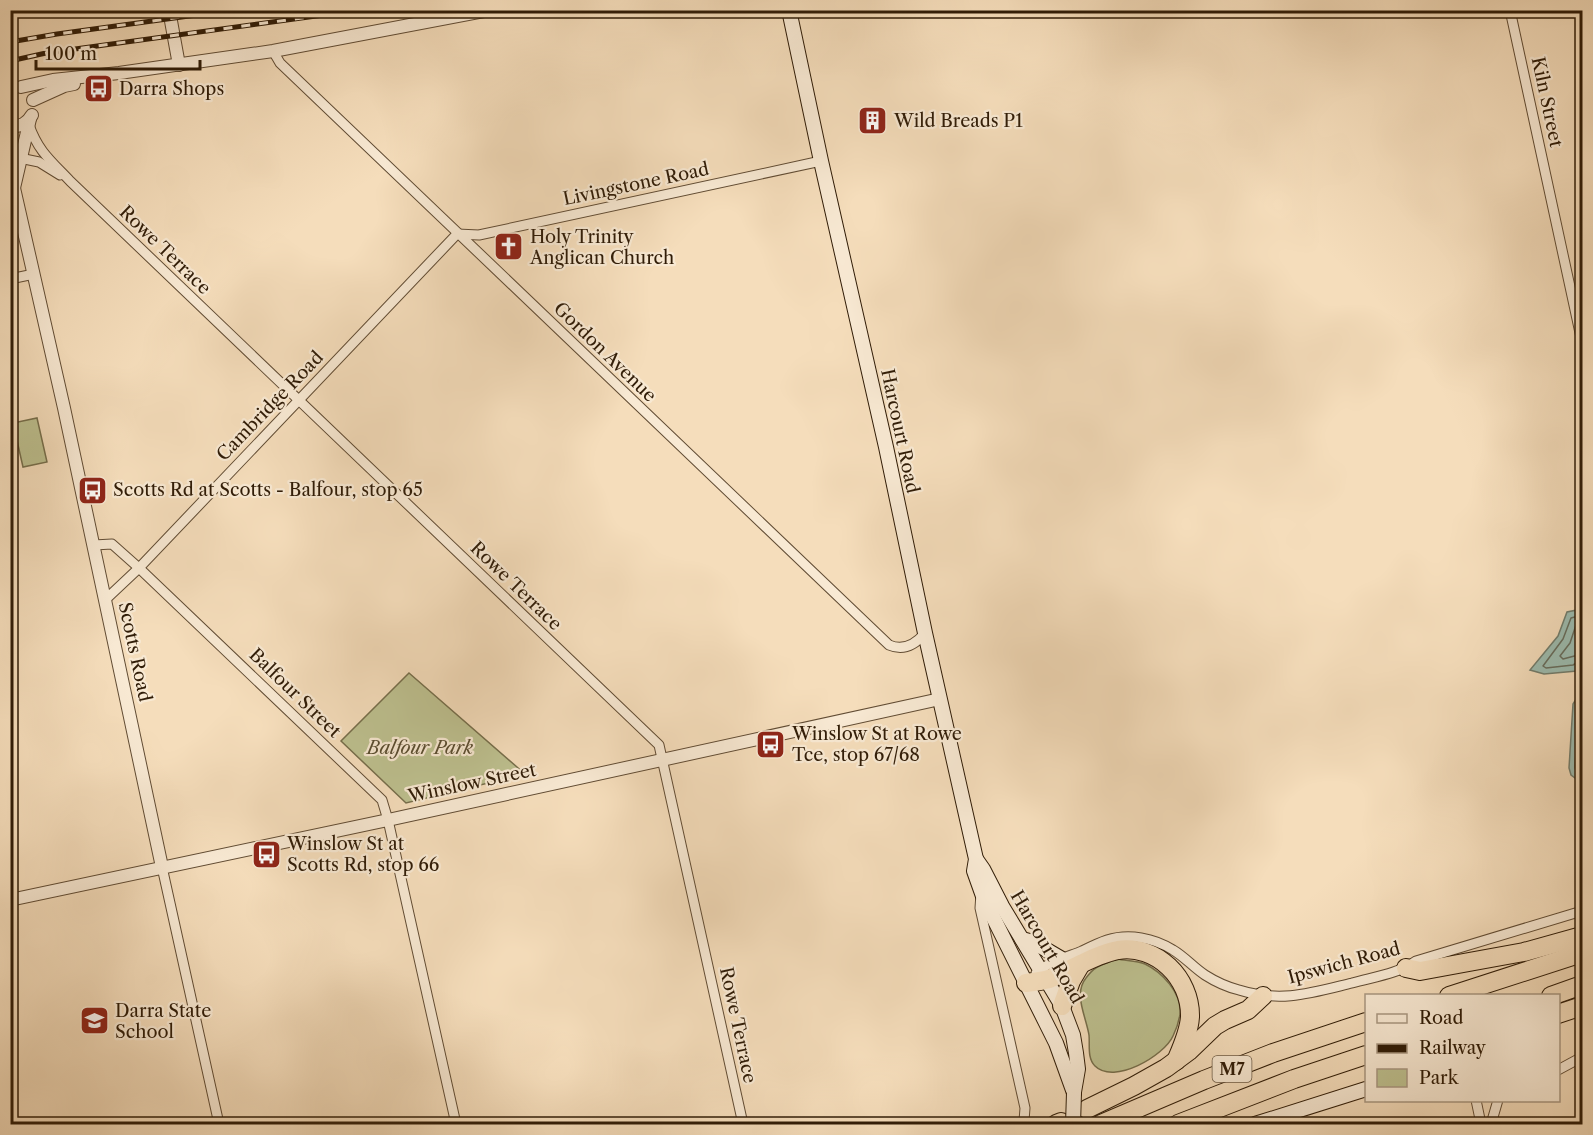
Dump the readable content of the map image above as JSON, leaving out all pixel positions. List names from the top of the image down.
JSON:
{
  "streets": {
    "highway": ["M7"],
    "main road": ["Harcourt Road"],
    "street": [
      "Kiln Street",
      "Livingstone Road",
      "Rowe Terrace",
      "Gordon Avenue",
      "Cambridge Road",
      "Scotts Road",
      "Balfour Street",
      "Winslow Street",
      "Ipswich Road"
    ]
  },
  "crossings": [
    ["Livingstone Road", "Gordon Avenue"],
    ["Livingstone Road", "Cambridge Road"],
    ["Livingstone Road", "Harcourt Road"],
    ["Rowe Terrace", "Cambridge Road"],
    ["Rowe Terrace", "Scotts Road"],
    ["Rowe Terrace", "Winslow Street"],
    ["Gordon Avenue", "Cambridge Road"],
    ["Gordon Avenue", "Harcourt Road"],
    ["Cambridge Road", "Scotts Road"],
    ["Cambridge Road", "Balfour Street"],
    ["Harcourt Road", "Winslow Street"],
    ["Harcourt Road", "Ipswich Road"],
    ["Scotts Road", "Balfour Street"],
    ["Scotts Road", "Winslow Street"],
    ["Balfour Street", "Winslow Street"]
  ],
  "parks": ["Balfour Park"],
  "places": {
    "bus stop": [
      "Darra Shops",
      "Scotts Rd at Scotts - Balfour, stop 65",
      "Winslow St at Rowe Tce, stop 67/68",
      "Winslow St at Scotts Rd, stop 66"
    ],
    "building": ["Wild Breads P1"],
    "church": ["Holy Trinity Anglican Church"],
    "school or university": ["Darra State School"]
  },
  "legend": ["Road", "Railway", "Park"],
  "scale_bar": "100 m"
}
